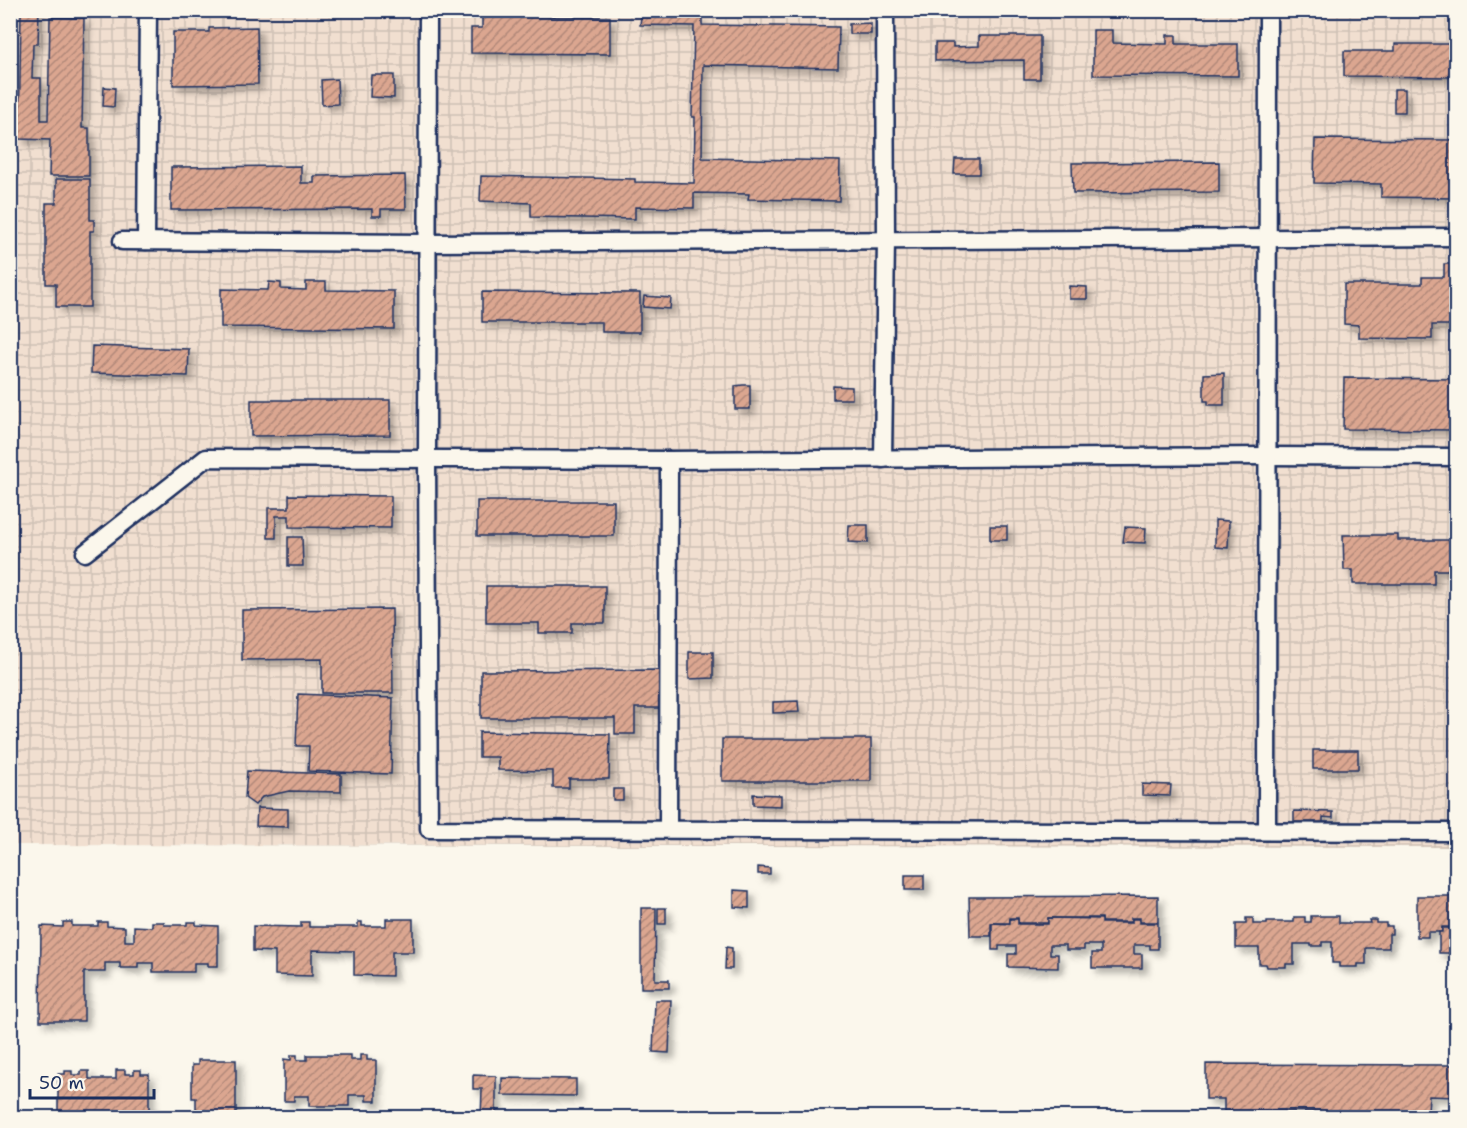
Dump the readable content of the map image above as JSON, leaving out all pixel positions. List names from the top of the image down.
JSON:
{
  "scale_bar": "50 m"
}
